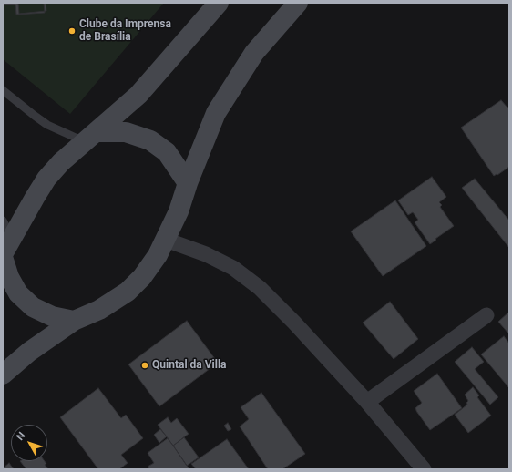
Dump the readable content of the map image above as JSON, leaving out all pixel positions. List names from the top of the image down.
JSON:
{
  "places": ["Clube da Imprensa de Brasília", "Quintal da Villa"],
  "north": "top left"
}
